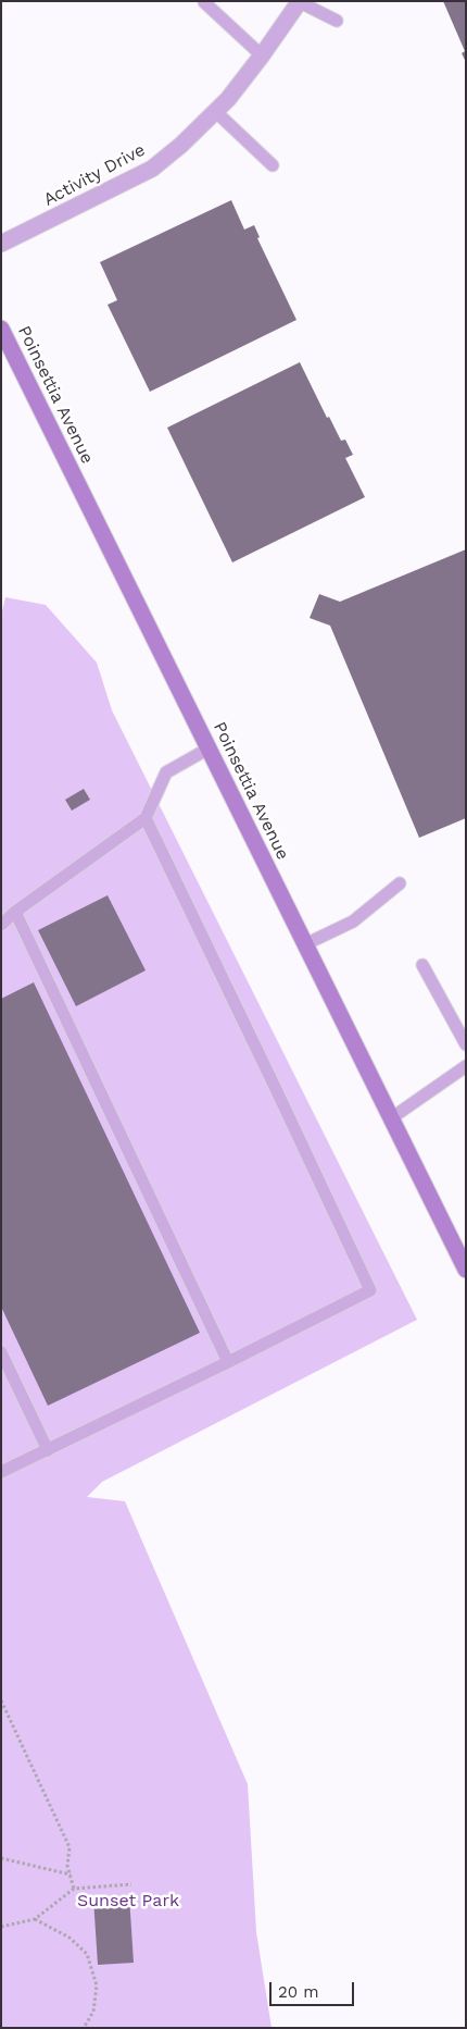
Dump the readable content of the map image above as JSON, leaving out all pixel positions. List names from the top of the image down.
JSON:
{
  "streets": {
    "main road": ["Poinsettia Avenue"],
    "street": ["Activity Drive"]
  },
  "parks": ["Sunset Park"],
  "scale_bar": "20 m"
}
